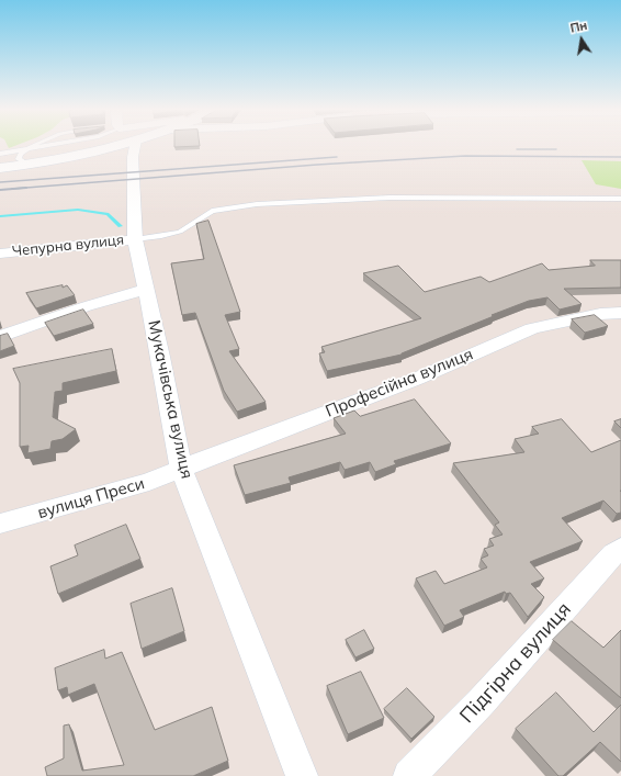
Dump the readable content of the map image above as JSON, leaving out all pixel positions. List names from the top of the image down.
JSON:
{
  "streets": {
    "street": [
      "Чепурна вулиця",
      "Професійна вулиця",
      "Мукачівська вулиця",
      "вулиця Преси",
      "Підгірна вулиця"
    ]
  },
  "crossings": [
    ["Чепурна вулиця", "Мукачівська вулиця"],
    ["Професійна вулиця", "Мукачівська вулиця"],
    ["Професійна вулиця", "вулиця Преси"],
    ["Мукачівська вулиця", "вулиця Преси"]
  ],
  "north": "top"
}
